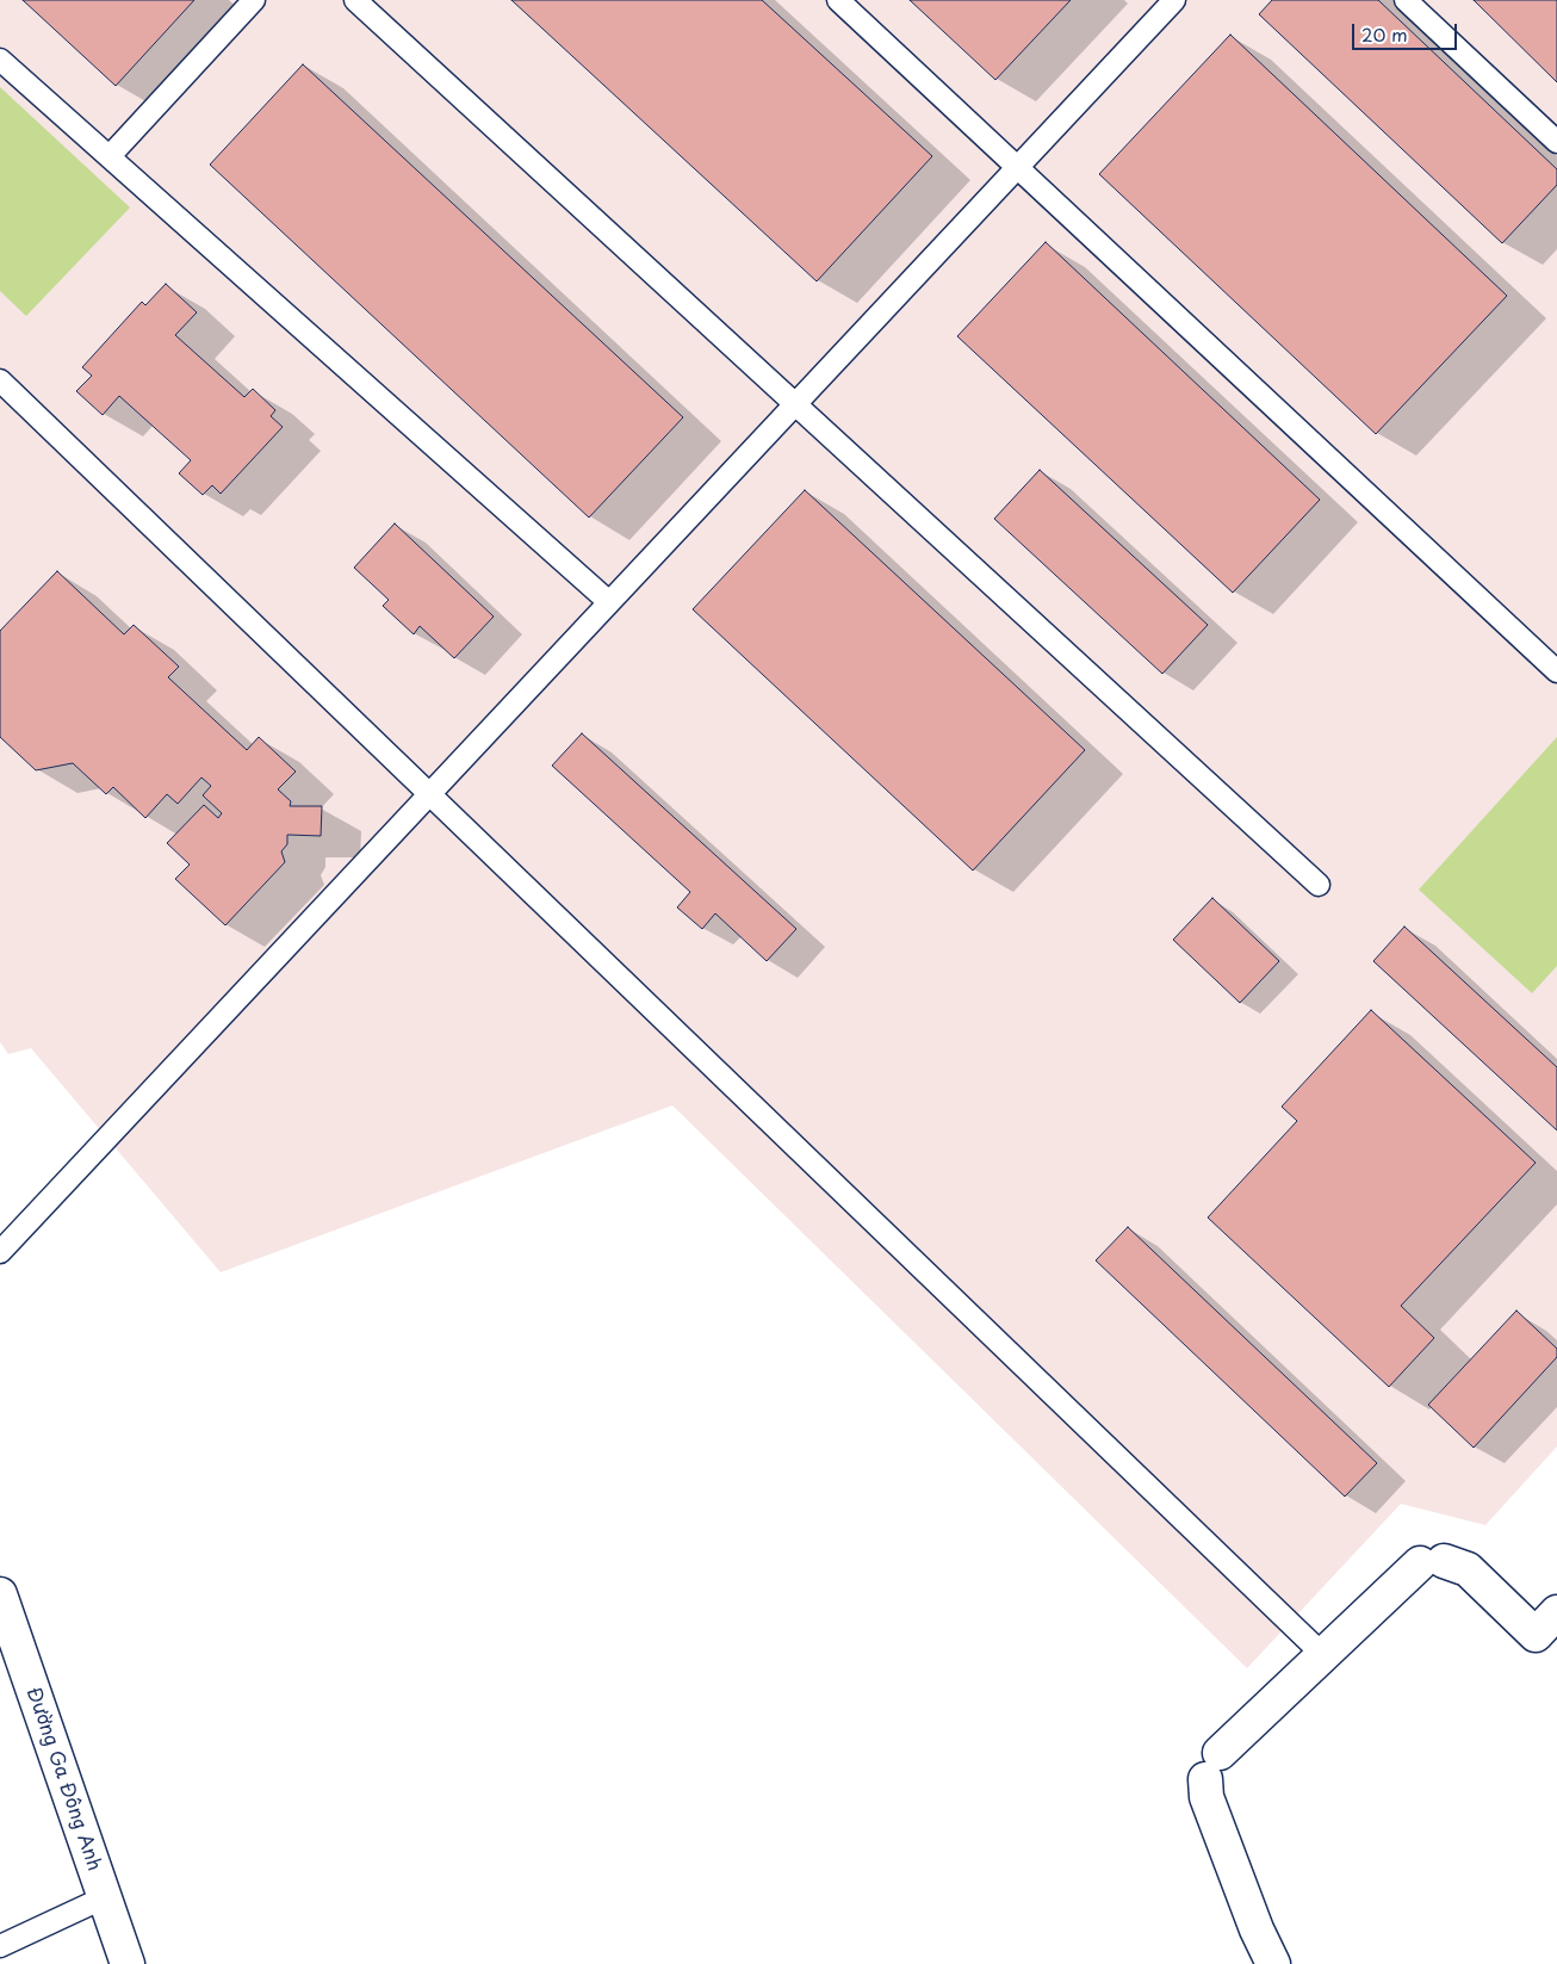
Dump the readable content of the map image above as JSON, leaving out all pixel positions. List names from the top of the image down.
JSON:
{
  "streets": {
    "street": ["Đường Ga Đông Anh"]
  },
  "scale_bar": "20 m"
}
